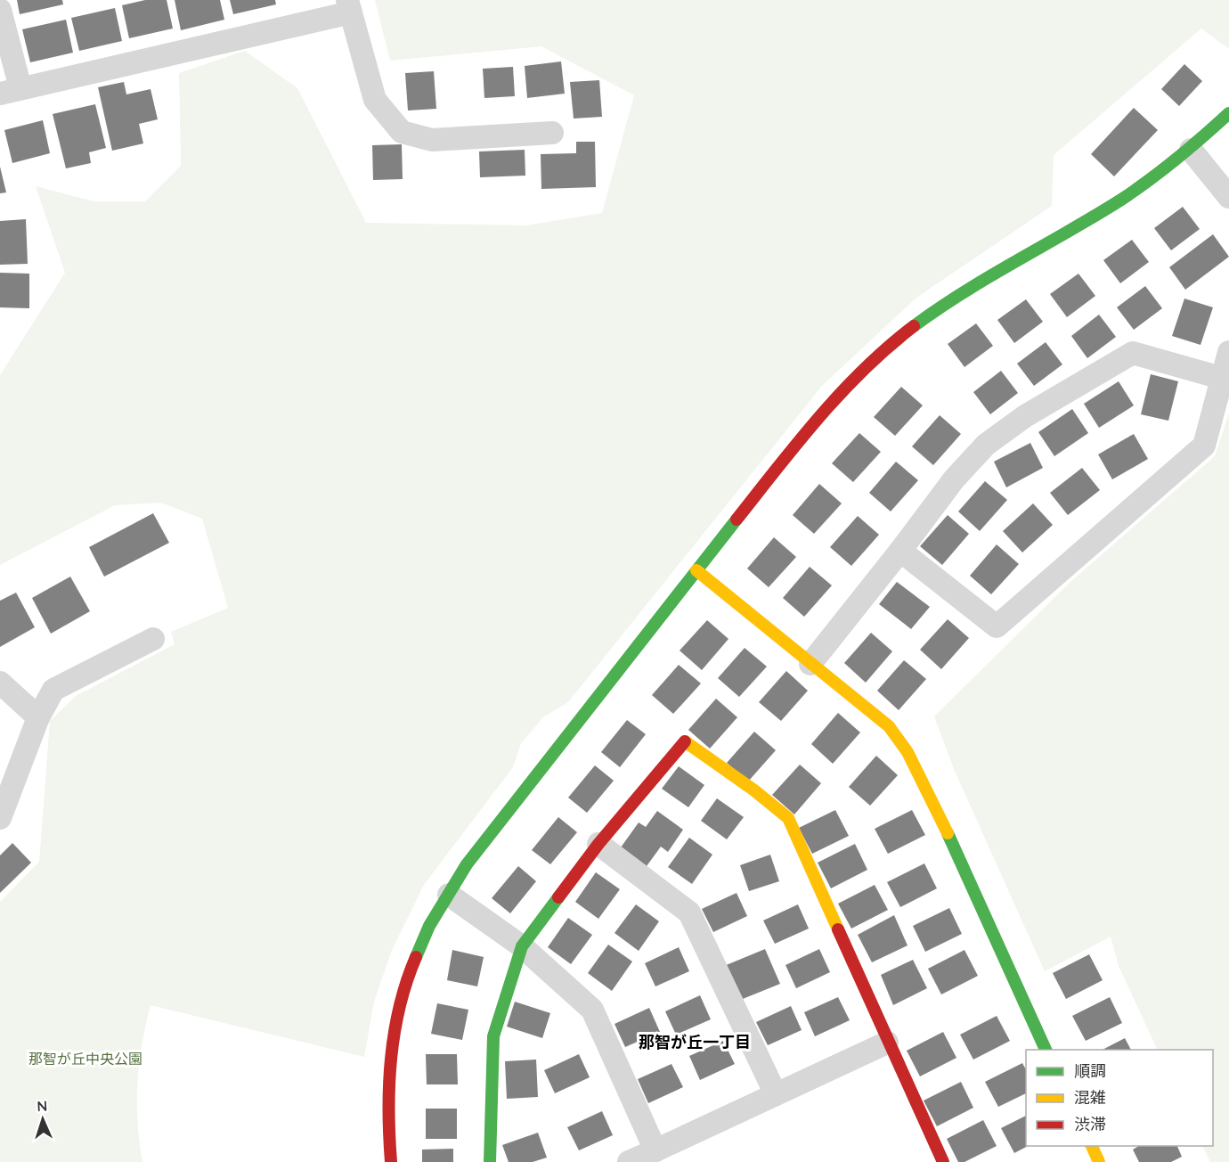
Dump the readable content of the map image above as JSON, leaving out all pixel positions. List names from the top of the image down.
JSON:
{
  "districts": ["那智が丘一丁目"],
  "parks": ["那智が丘中央公園"],
  "legend": ["順調", "混雑", "渋滞"],
  "north": "top"
}
